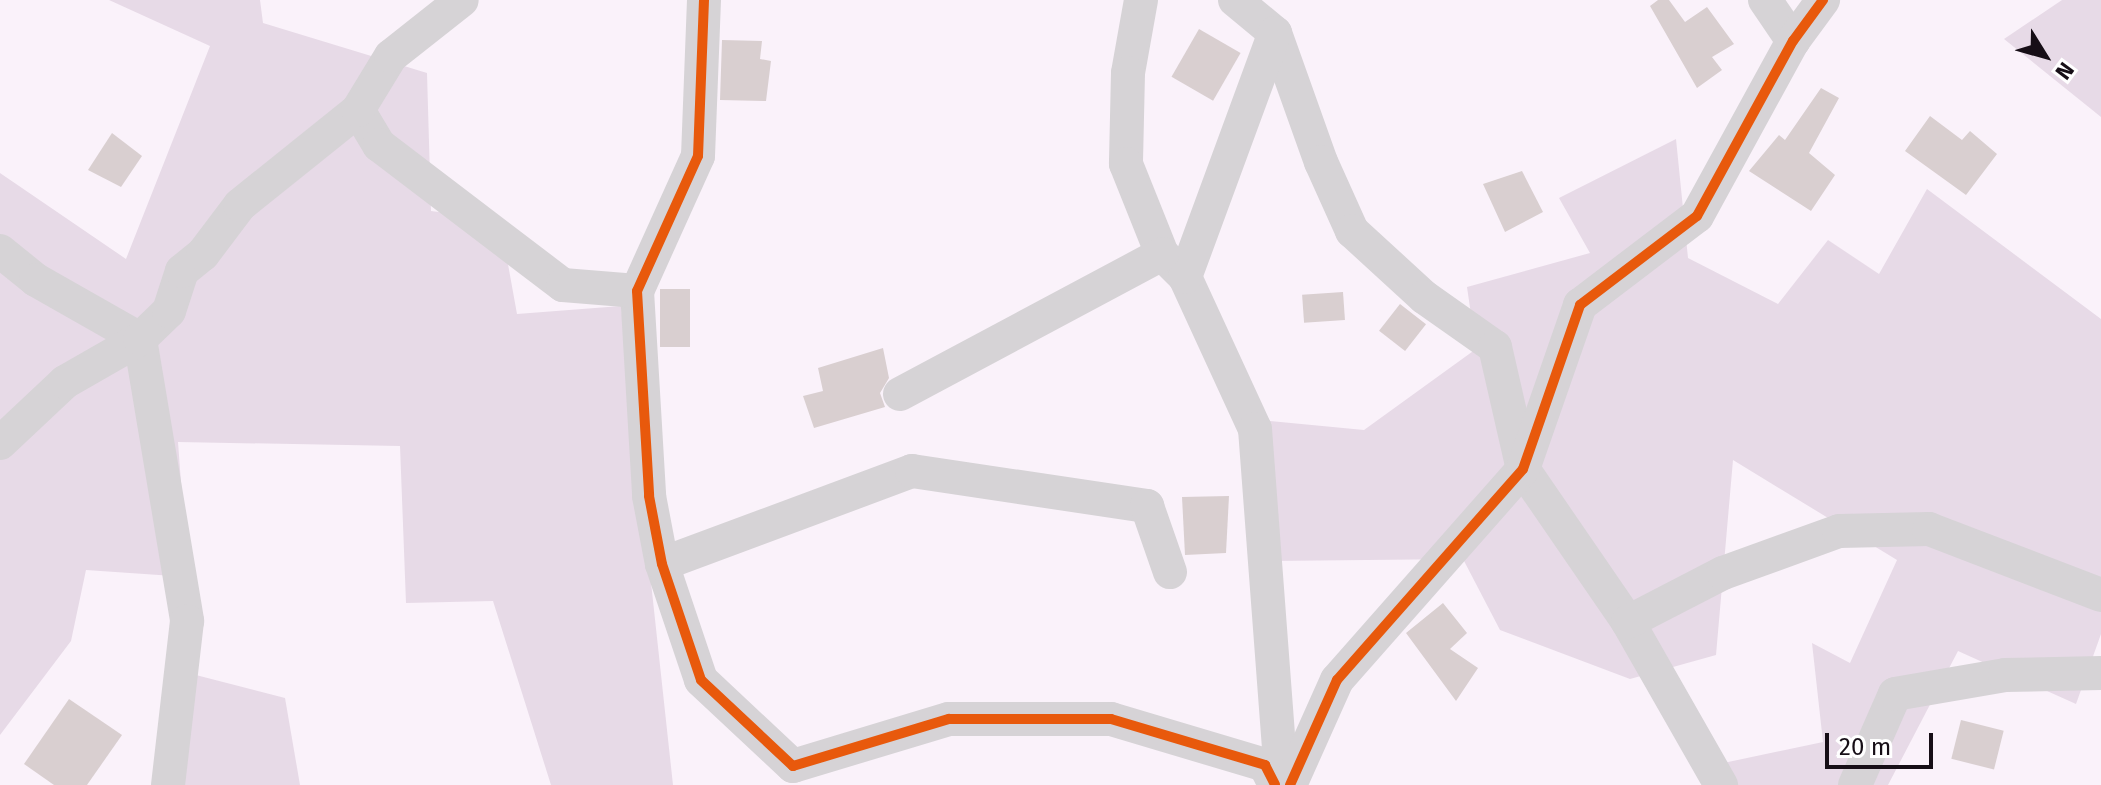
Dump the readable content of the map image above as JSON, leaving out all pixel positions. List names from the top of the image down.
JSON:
{
  "scale_bar": "20 m",
  "north": "bottom right"
}
